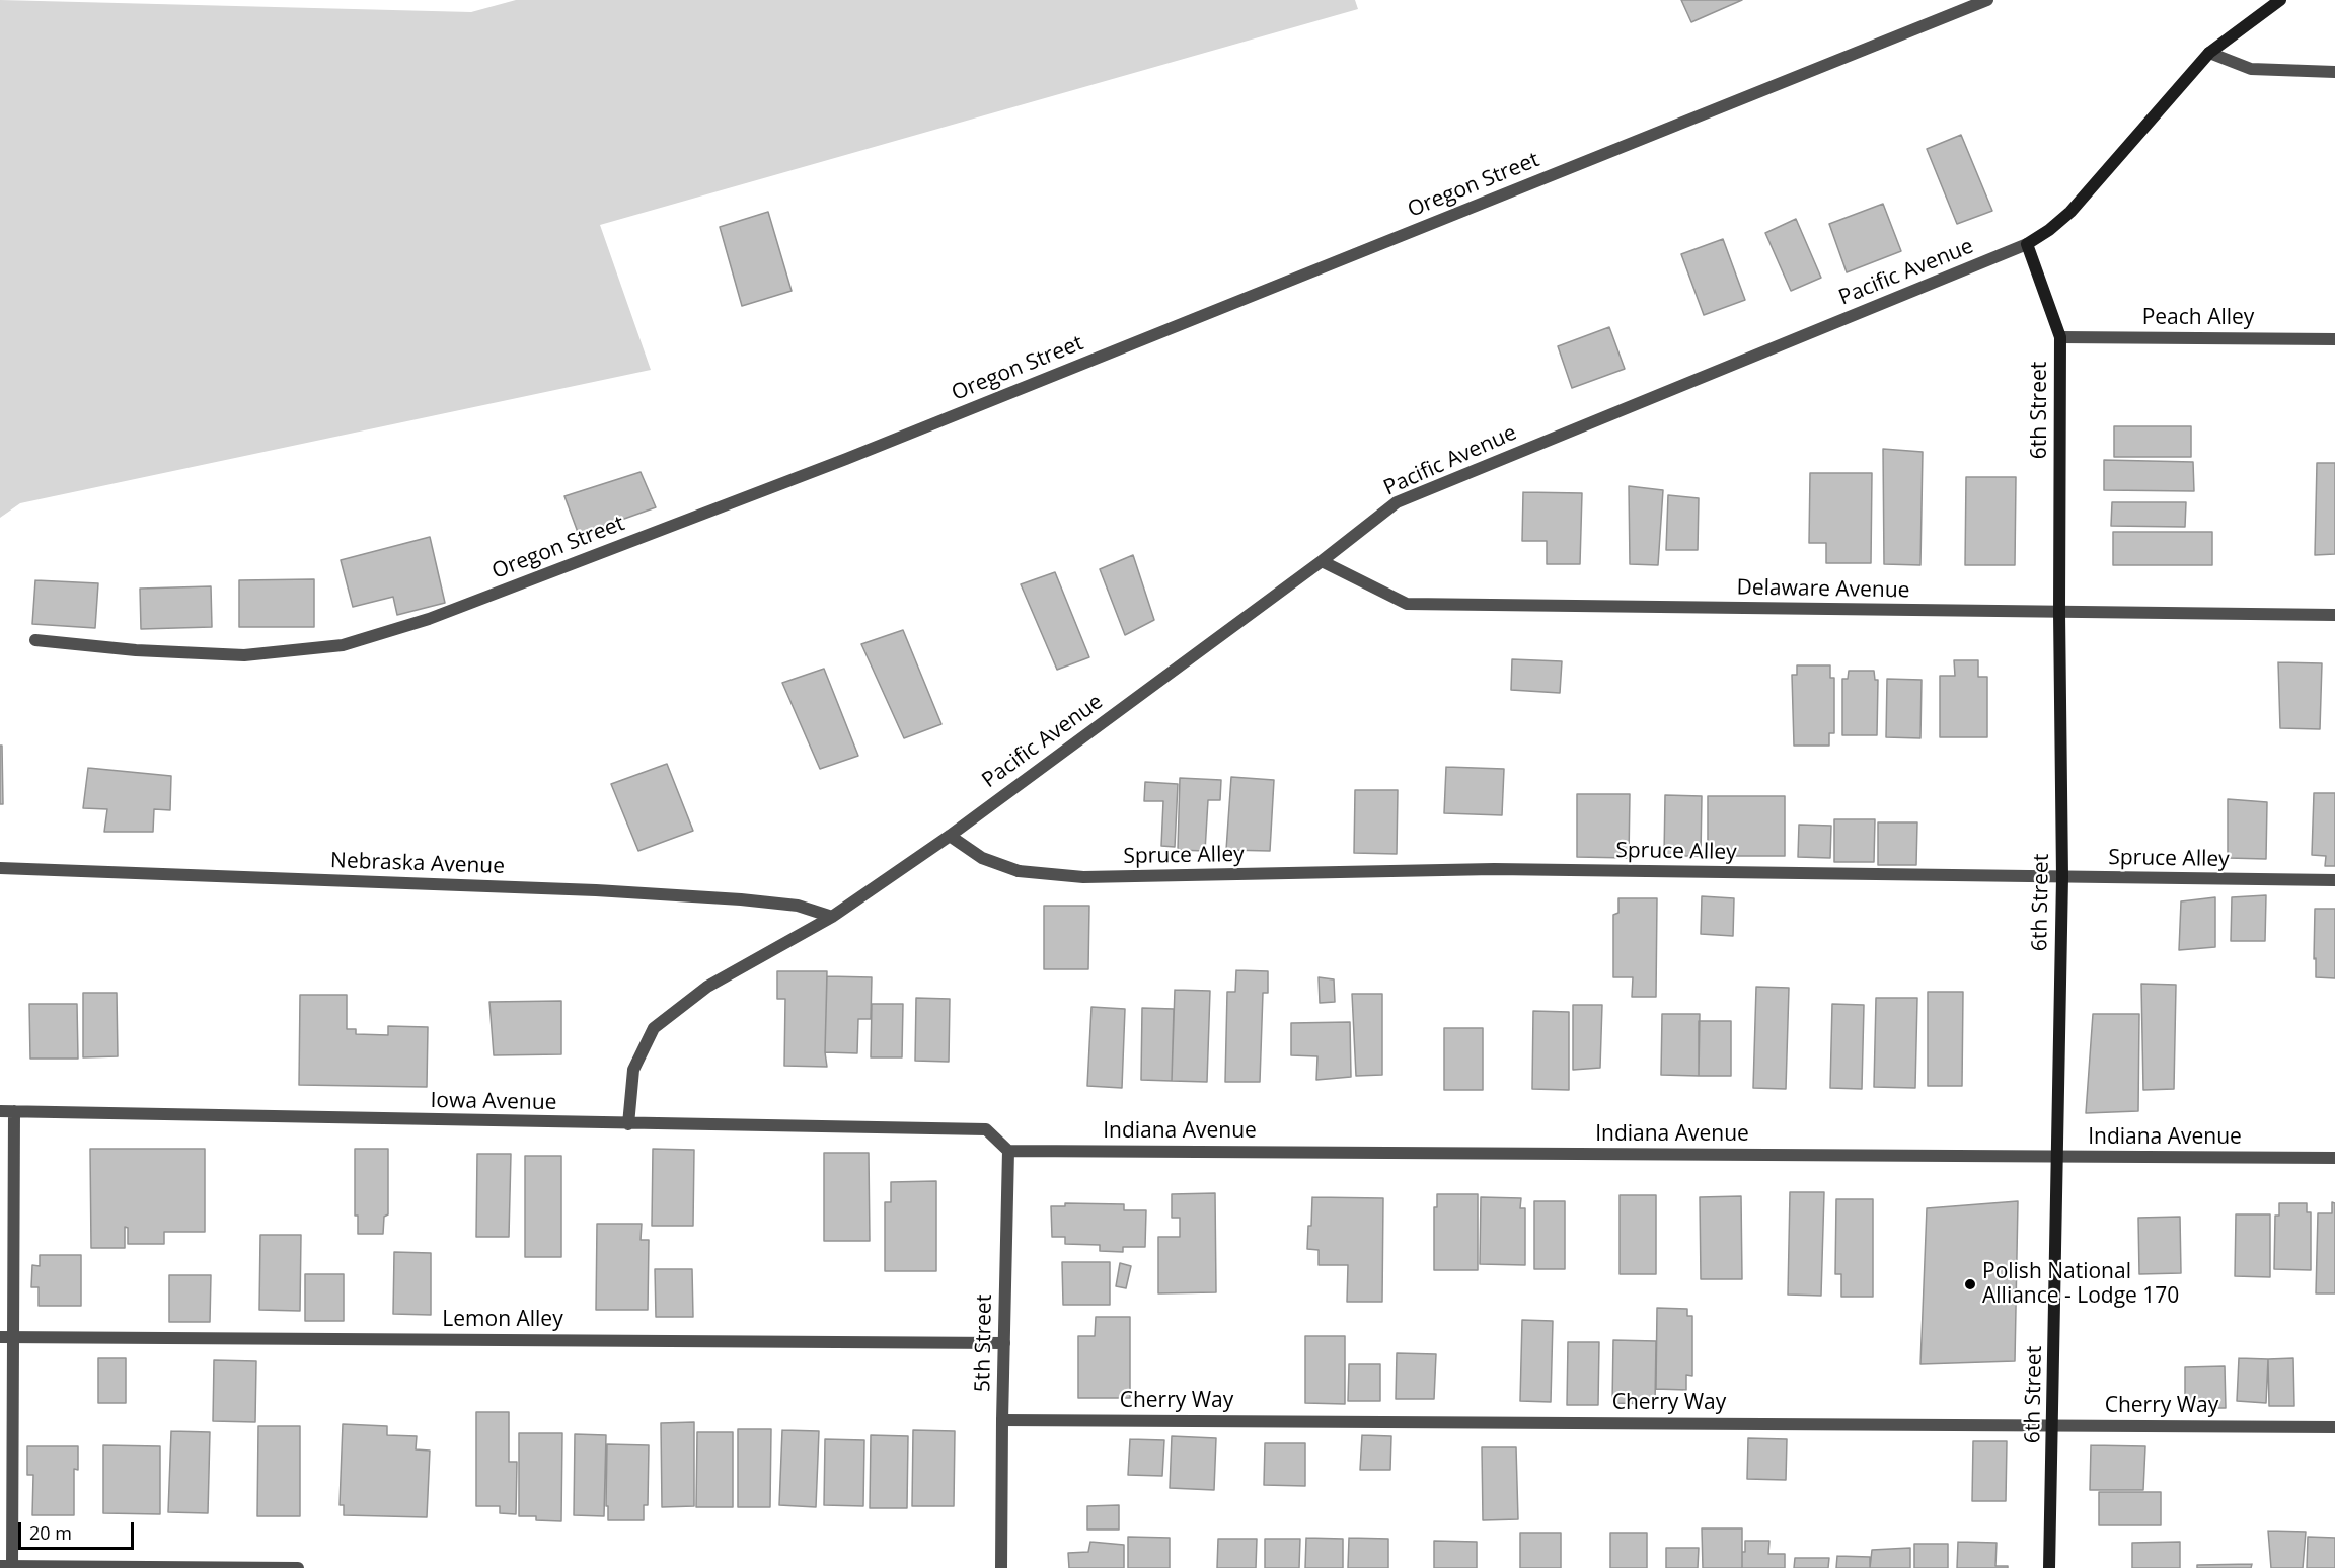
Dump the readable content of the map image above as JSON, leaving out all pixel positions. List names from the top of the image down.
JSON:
{
  "streets": {
    "street": [
      "Oregon Street",
      "Pacific Avenue",
      "Peach Alley",
      "6th Street",
      "Delaware Avenue",
      "Spruce Alley",
      "Nebraska Avenue",
      "Iowa Avenue",
      "Indiana Avenue",
      "Lemon Alley",
      "5th Street",
      "Cherry Way"
    ]
  },
  "crossings": [
    ["Pacific Avenue", "6th Street"],
    ["Pacific Avenue", "Delaware Avenue"],
    ["Pacific Avenue", "Spruce Alley"],
    ["Pacific Avenue", "Nebraska Avenue"],
    ["Pacific Avenue", "Iowa Avenue"],
    ["Peach Alley", "6th Street"],
    ["6th Street", "Delaware Avenue"],
    ["6th Street", "Spruce Alley"],
    ["6th Street", "Indiana Avenue"],
    ["6th Street", "Cherry Way"],
    ["Iowa Avenue", "Indiana Avenue"],
    ["Iowa Avenue", "5th Street"],
    ["Indiana Avenue", "5th Street"],
    ["Lemon Alley", "5th Street"],
    ["5th Street", "Cherry Way"]
  ],
  "places": ["Polish National Alliance - Lodge 170"],
  "scale_bar": "20 m"
}
